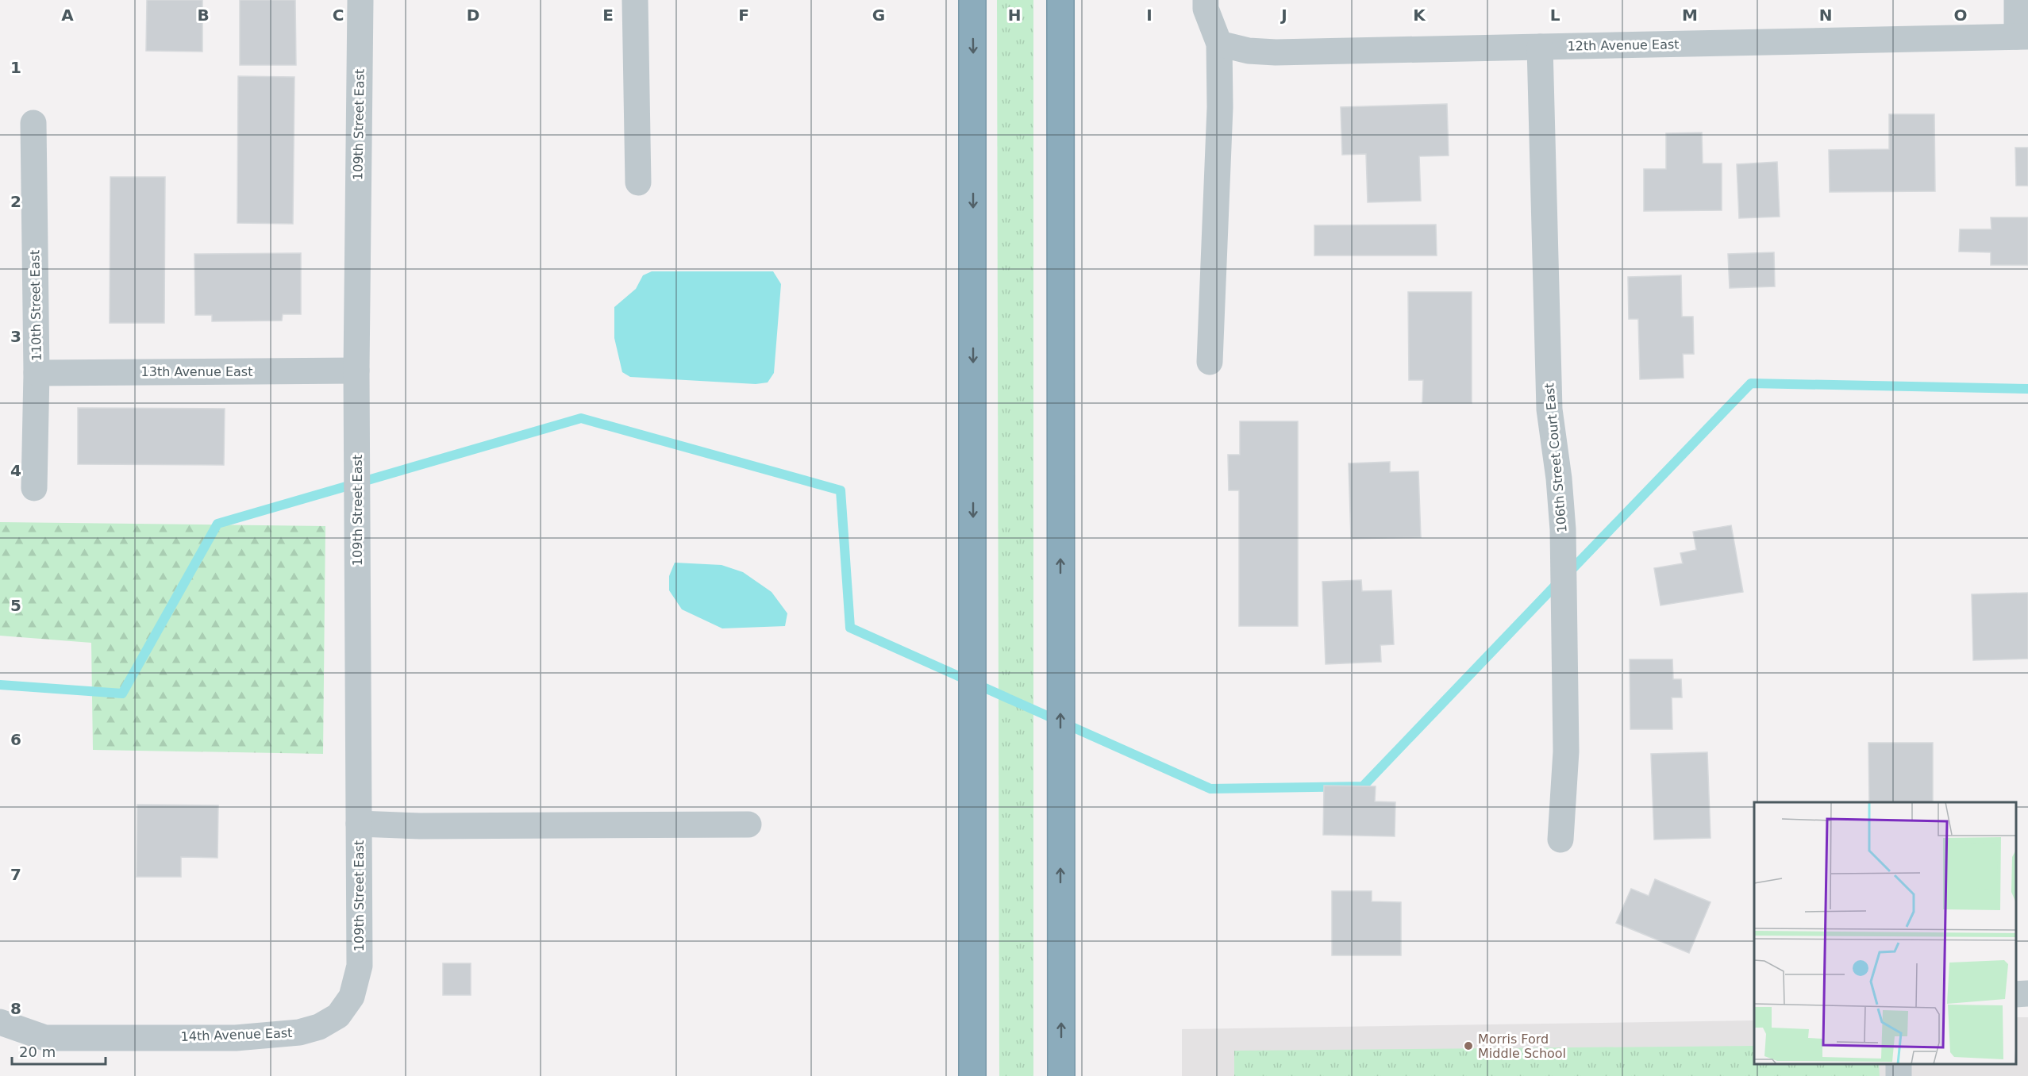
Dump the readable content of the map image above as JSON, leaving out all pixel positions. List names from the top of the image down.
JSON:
{
  "streets": {
    "street": [
      "12th Avenue East",
      "109th Street East",
      "110th Street East",
      "13th Avenue East",
      "106th Street Court East",
      "14th Avenue East"
    ]
  },
  "crossings": [
    ["12th Avenue East", "106th Street Court East"],
    ["109th Street East", "13th Avenue East"],
    ["109th Street East", "14th Avenue East"],
    ["110th Street East", "13th Avenue East"]
  ],
  "places": ["Morris Ford Middle School"],
  "scale_bar": "20 m",
  "grid": {
    "columns": [
      "A",
      "B",
      "C",
      "D",
      "E",
      "F",
      "G",
      "H",
      "I",
      "J",
      "K",
      "L",
      "M",
      "N",
      "O"
    ],
    "rows": [
      "1",
      "2",
      "3",
      "4",
      "5",
      "6",
      "7",
      "8"
    ]
  }
}
